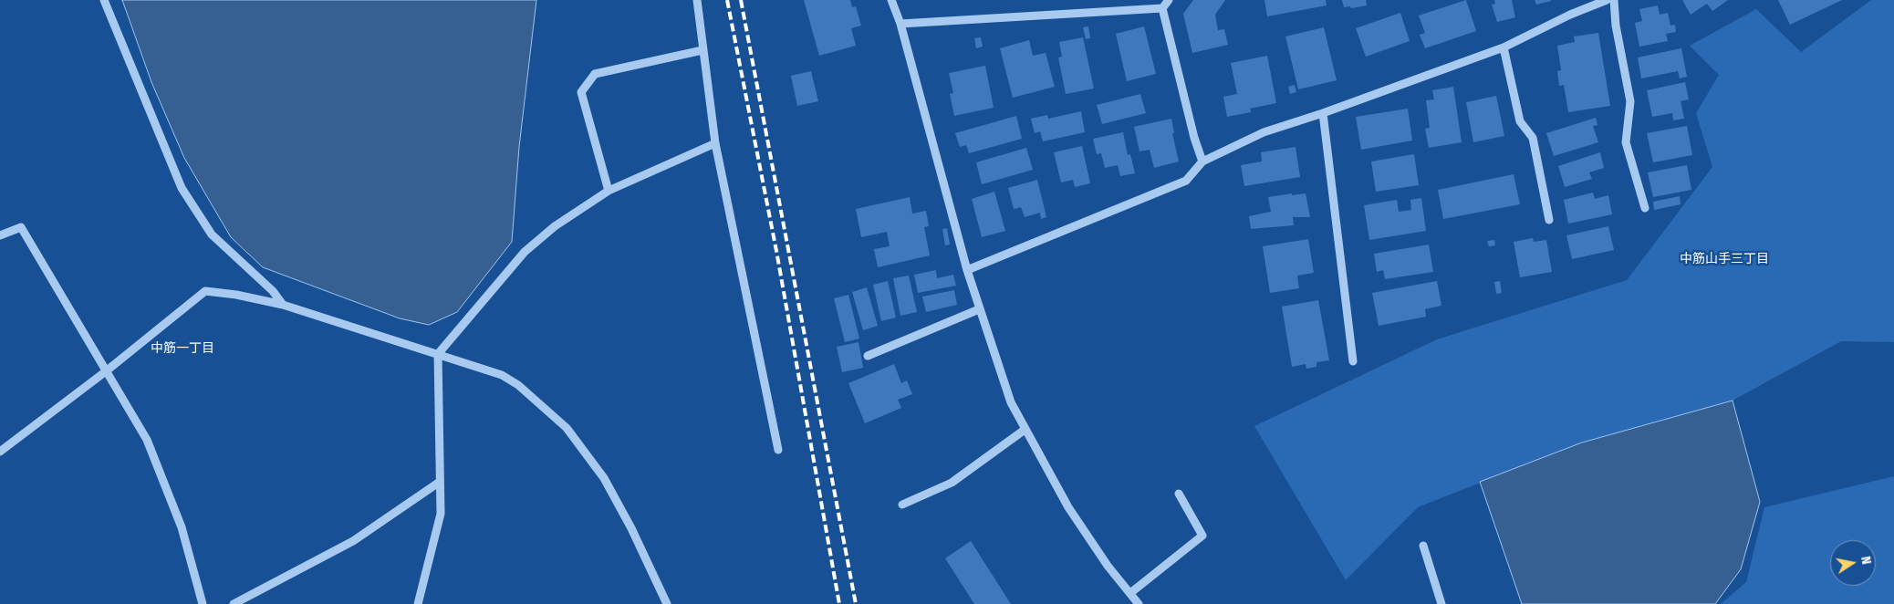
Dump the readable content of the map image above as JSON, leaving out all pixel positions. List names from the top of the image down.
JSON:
{
  "districts": ["中筋山手三丁目", "中筋一丁目"],
  "north": "right"
}
